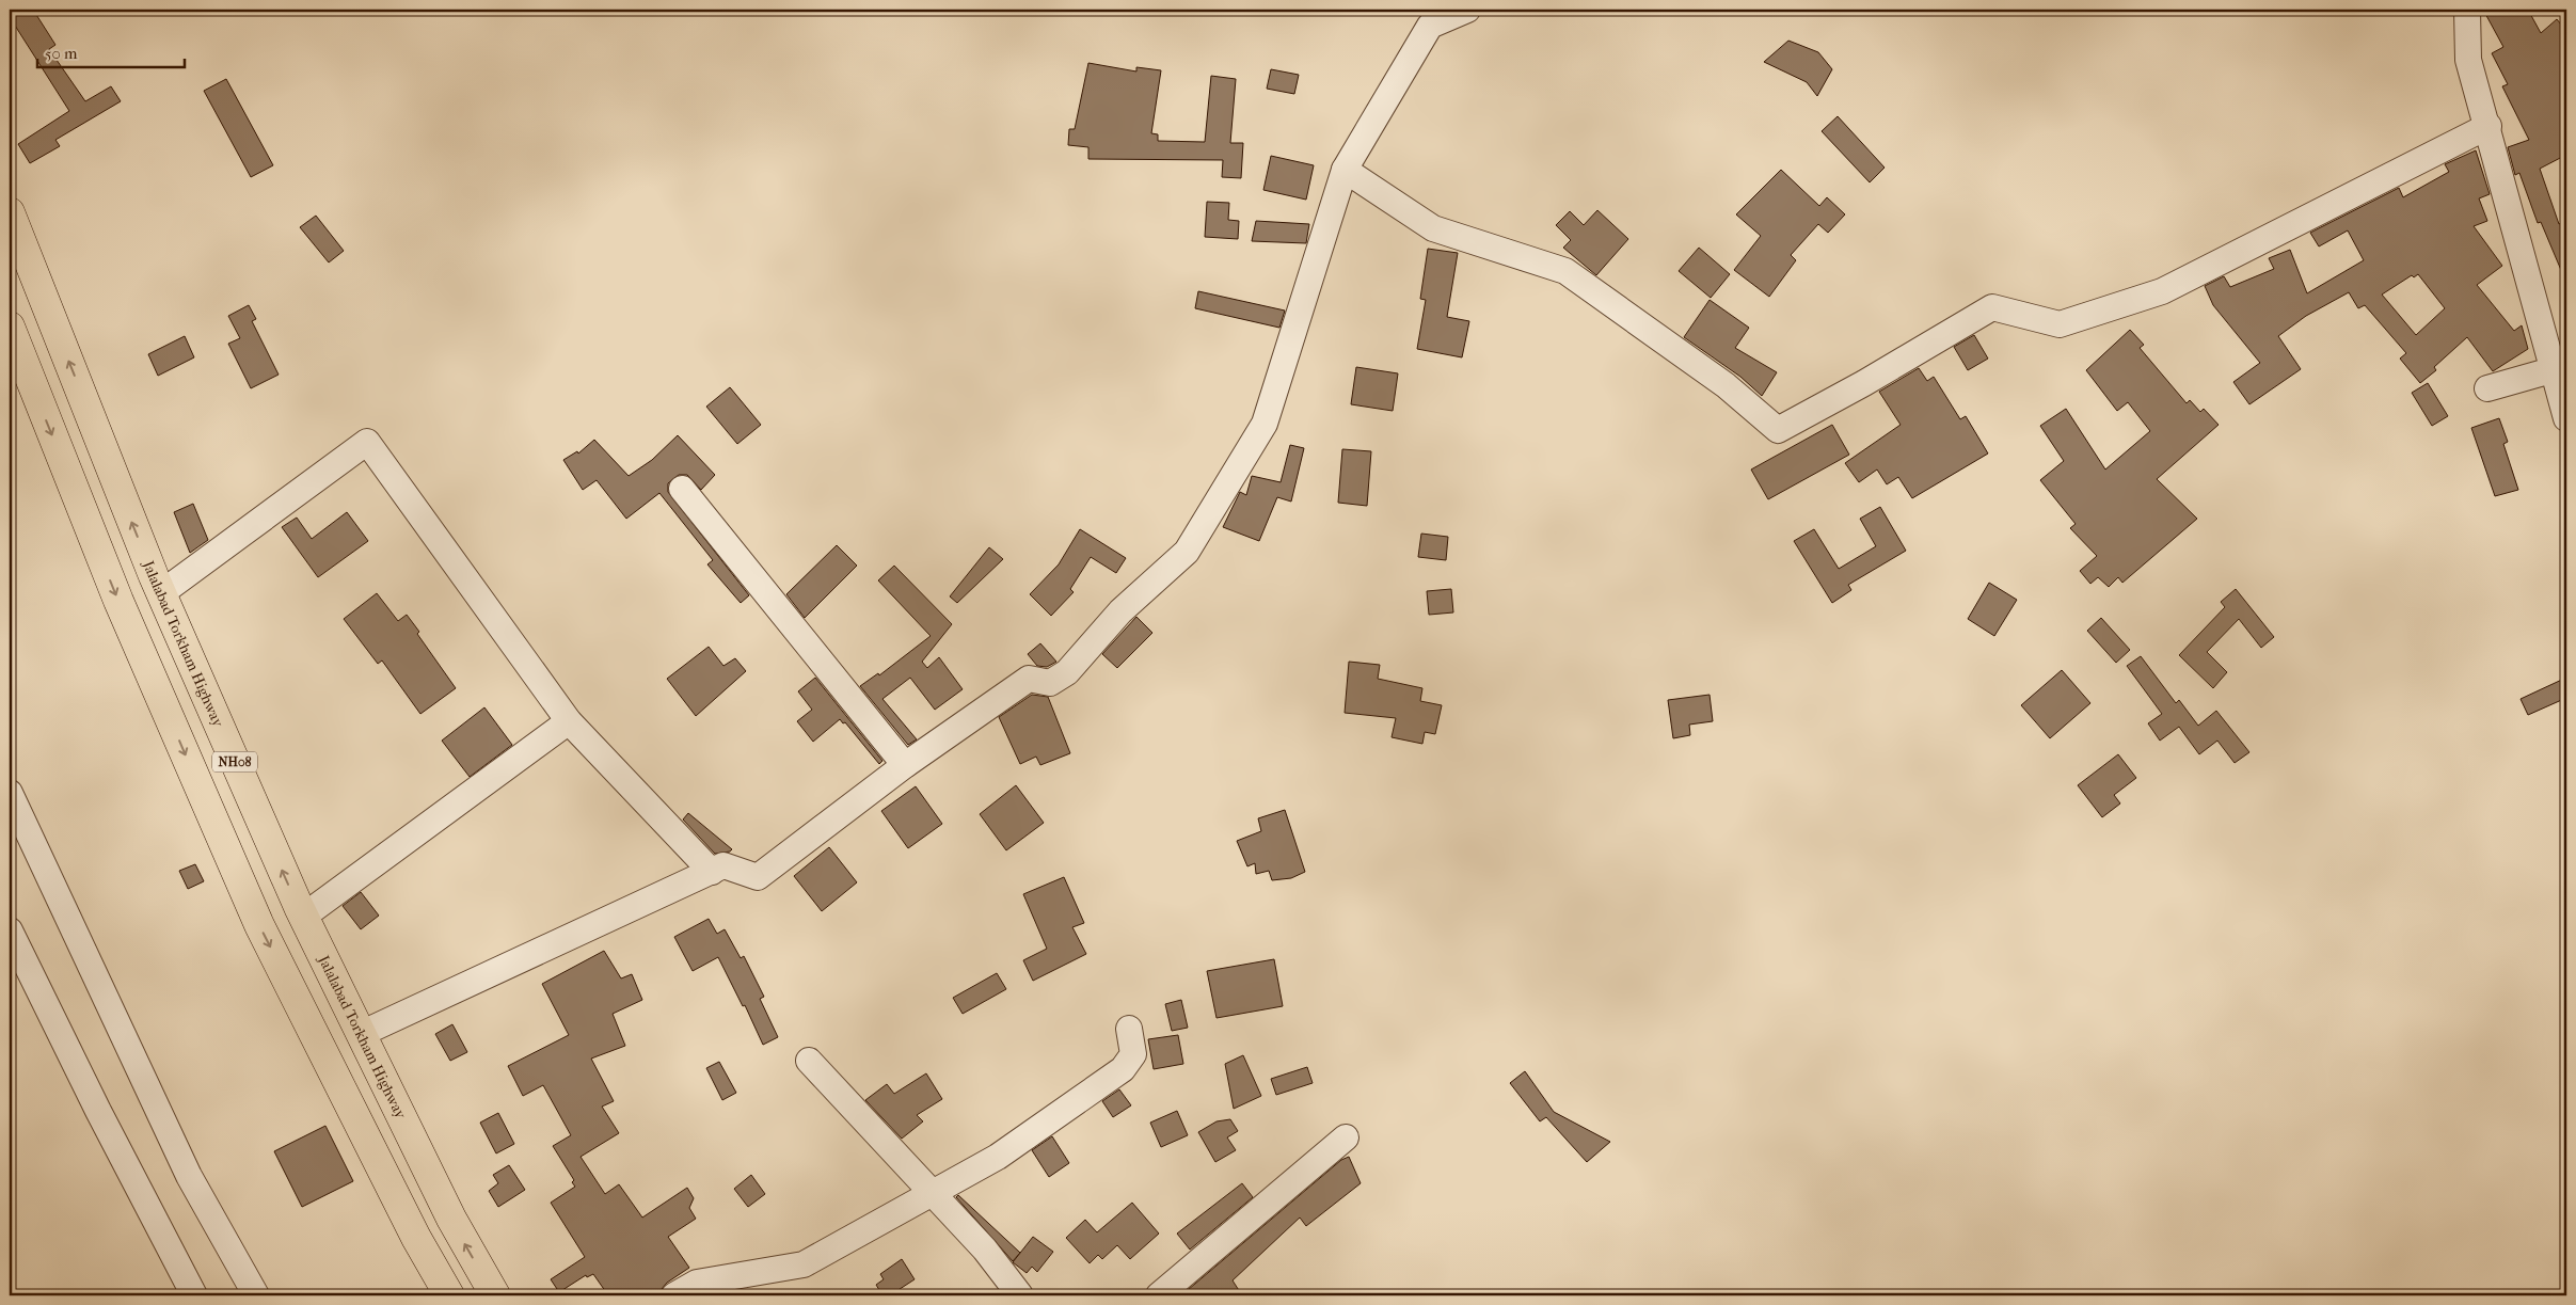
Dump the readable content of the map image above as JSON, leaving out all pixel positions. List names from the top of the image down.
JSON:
{
  "streets": {
    "highway": ["Jalalabad Torkham Highway", "NH08"]
  },
  "scale_bar": "50 m"
}
